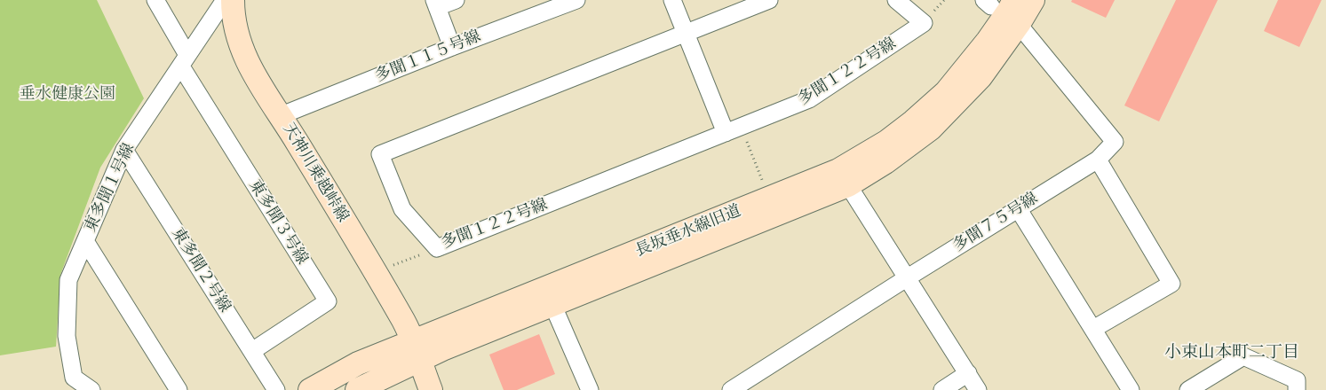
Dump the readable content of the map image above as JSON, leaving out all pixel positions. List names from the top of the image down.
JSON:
{
  "streets": {
    "street": [
      "多聞１１５号線",
      "多聞１２２号線",
      "天神川乗越峠線",
      "東多聞１号線",
      "東多聞３号線",
      "多聞７５号線",
      "長坂垂水線旧道",
      "東多聞２号線"
    ]
  },
  "crossings": [
    ["多聞１１５号線", "天神川乗越峠線"],
    ["天神川乗越峠線", "長坂垂水線旧道"],
    ["東多聞１号線", "東多聞３号線"],
    ["東多聞１号線", "東多聞２号線"],
    ["東多聞３号線", "東多聞２号線"],
    ["多聞７５号線", "長坂垂水線旧道"]
  ],
  "districts": ["小束山本町二丁目"],
  "parks": ["垂水健康公園"]
}
